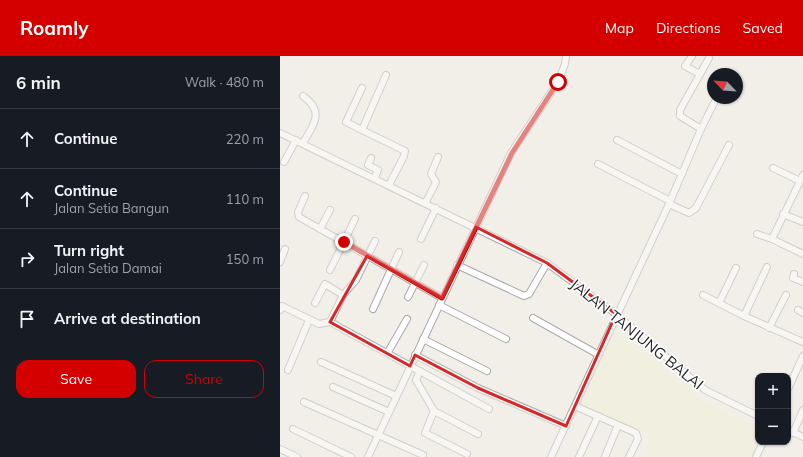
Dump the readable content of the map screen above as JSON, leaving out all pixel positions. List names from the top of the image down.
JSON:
{
  "streets": {
    "street": ["JALAN TANJUNG BALAI"]
  },
  "north": "top left",
  "page": {
    "header": "Roamly",
    "nav": ["Map", "Directions", "Saved"],
    "heading": ["6 min", "Walk · 480 m"],
    "list": [
      ["Continue", "220 m"],
      ["Continue", "Jalan Setia Bangun", "110 m"],
      ["Turn right", "Jalan Setia Damai", "150 m"],
      "Arrive at destination"
    ],
    "buttons": ["Save", "Share"],
    "map_buttons": ["+", "−"]
  }
}
